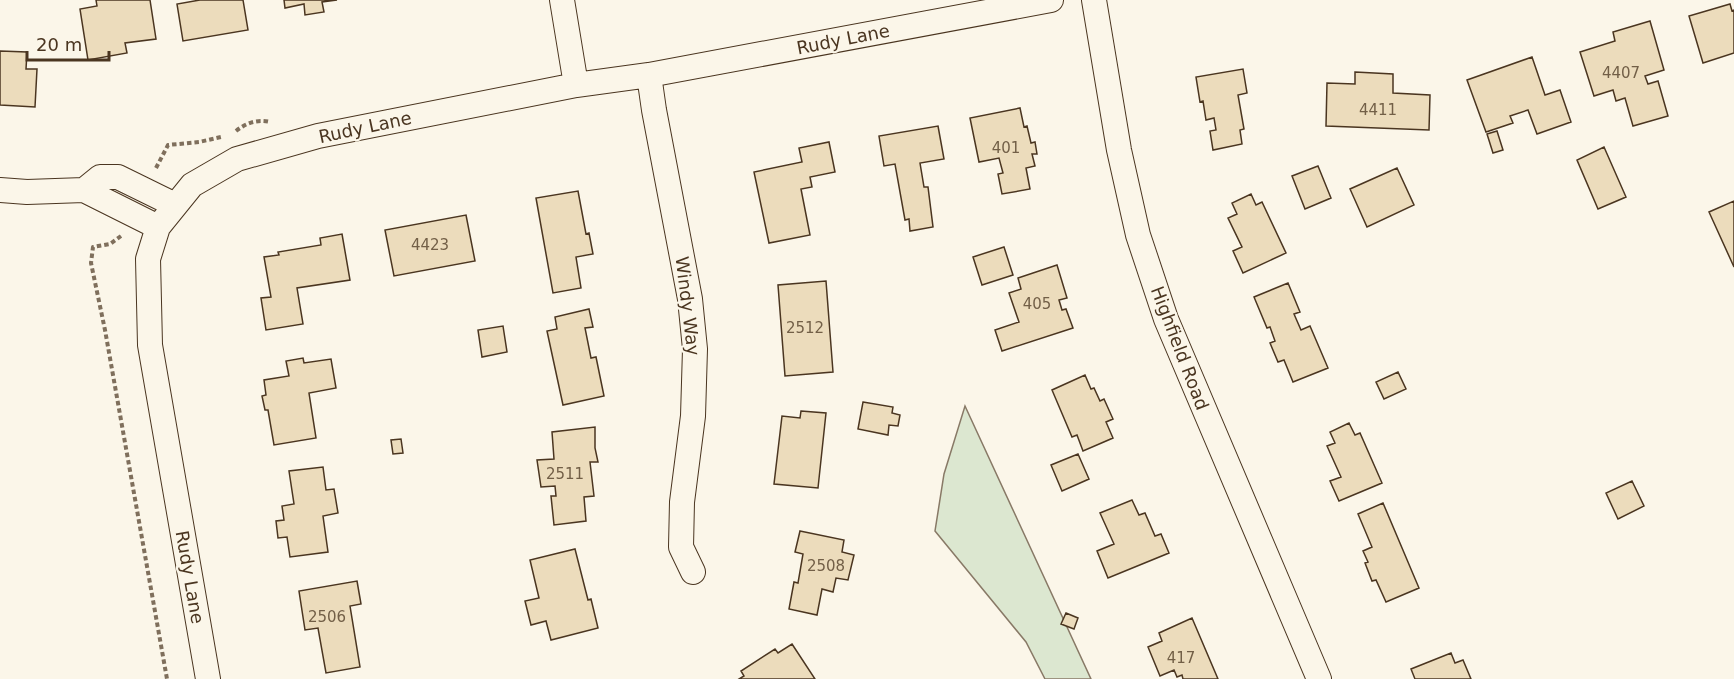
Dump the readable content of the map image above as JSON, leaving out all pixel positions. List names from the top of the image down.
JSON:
{
  "streets": {
    "street": ["Rudy Lane", "Windy Way", "Highfield Road"]
  },
  "crossings": [
    ["Rudy Lane", "Windy Way"]
  ],
  "house_numbers": [
    "4407",
    "4411",
    "401",
    "4423",
    "405",
    "2512",
    "2511",
    "2508",
    "2506",
    "417"
  ],
  "scale_bar": "20 m"
}
